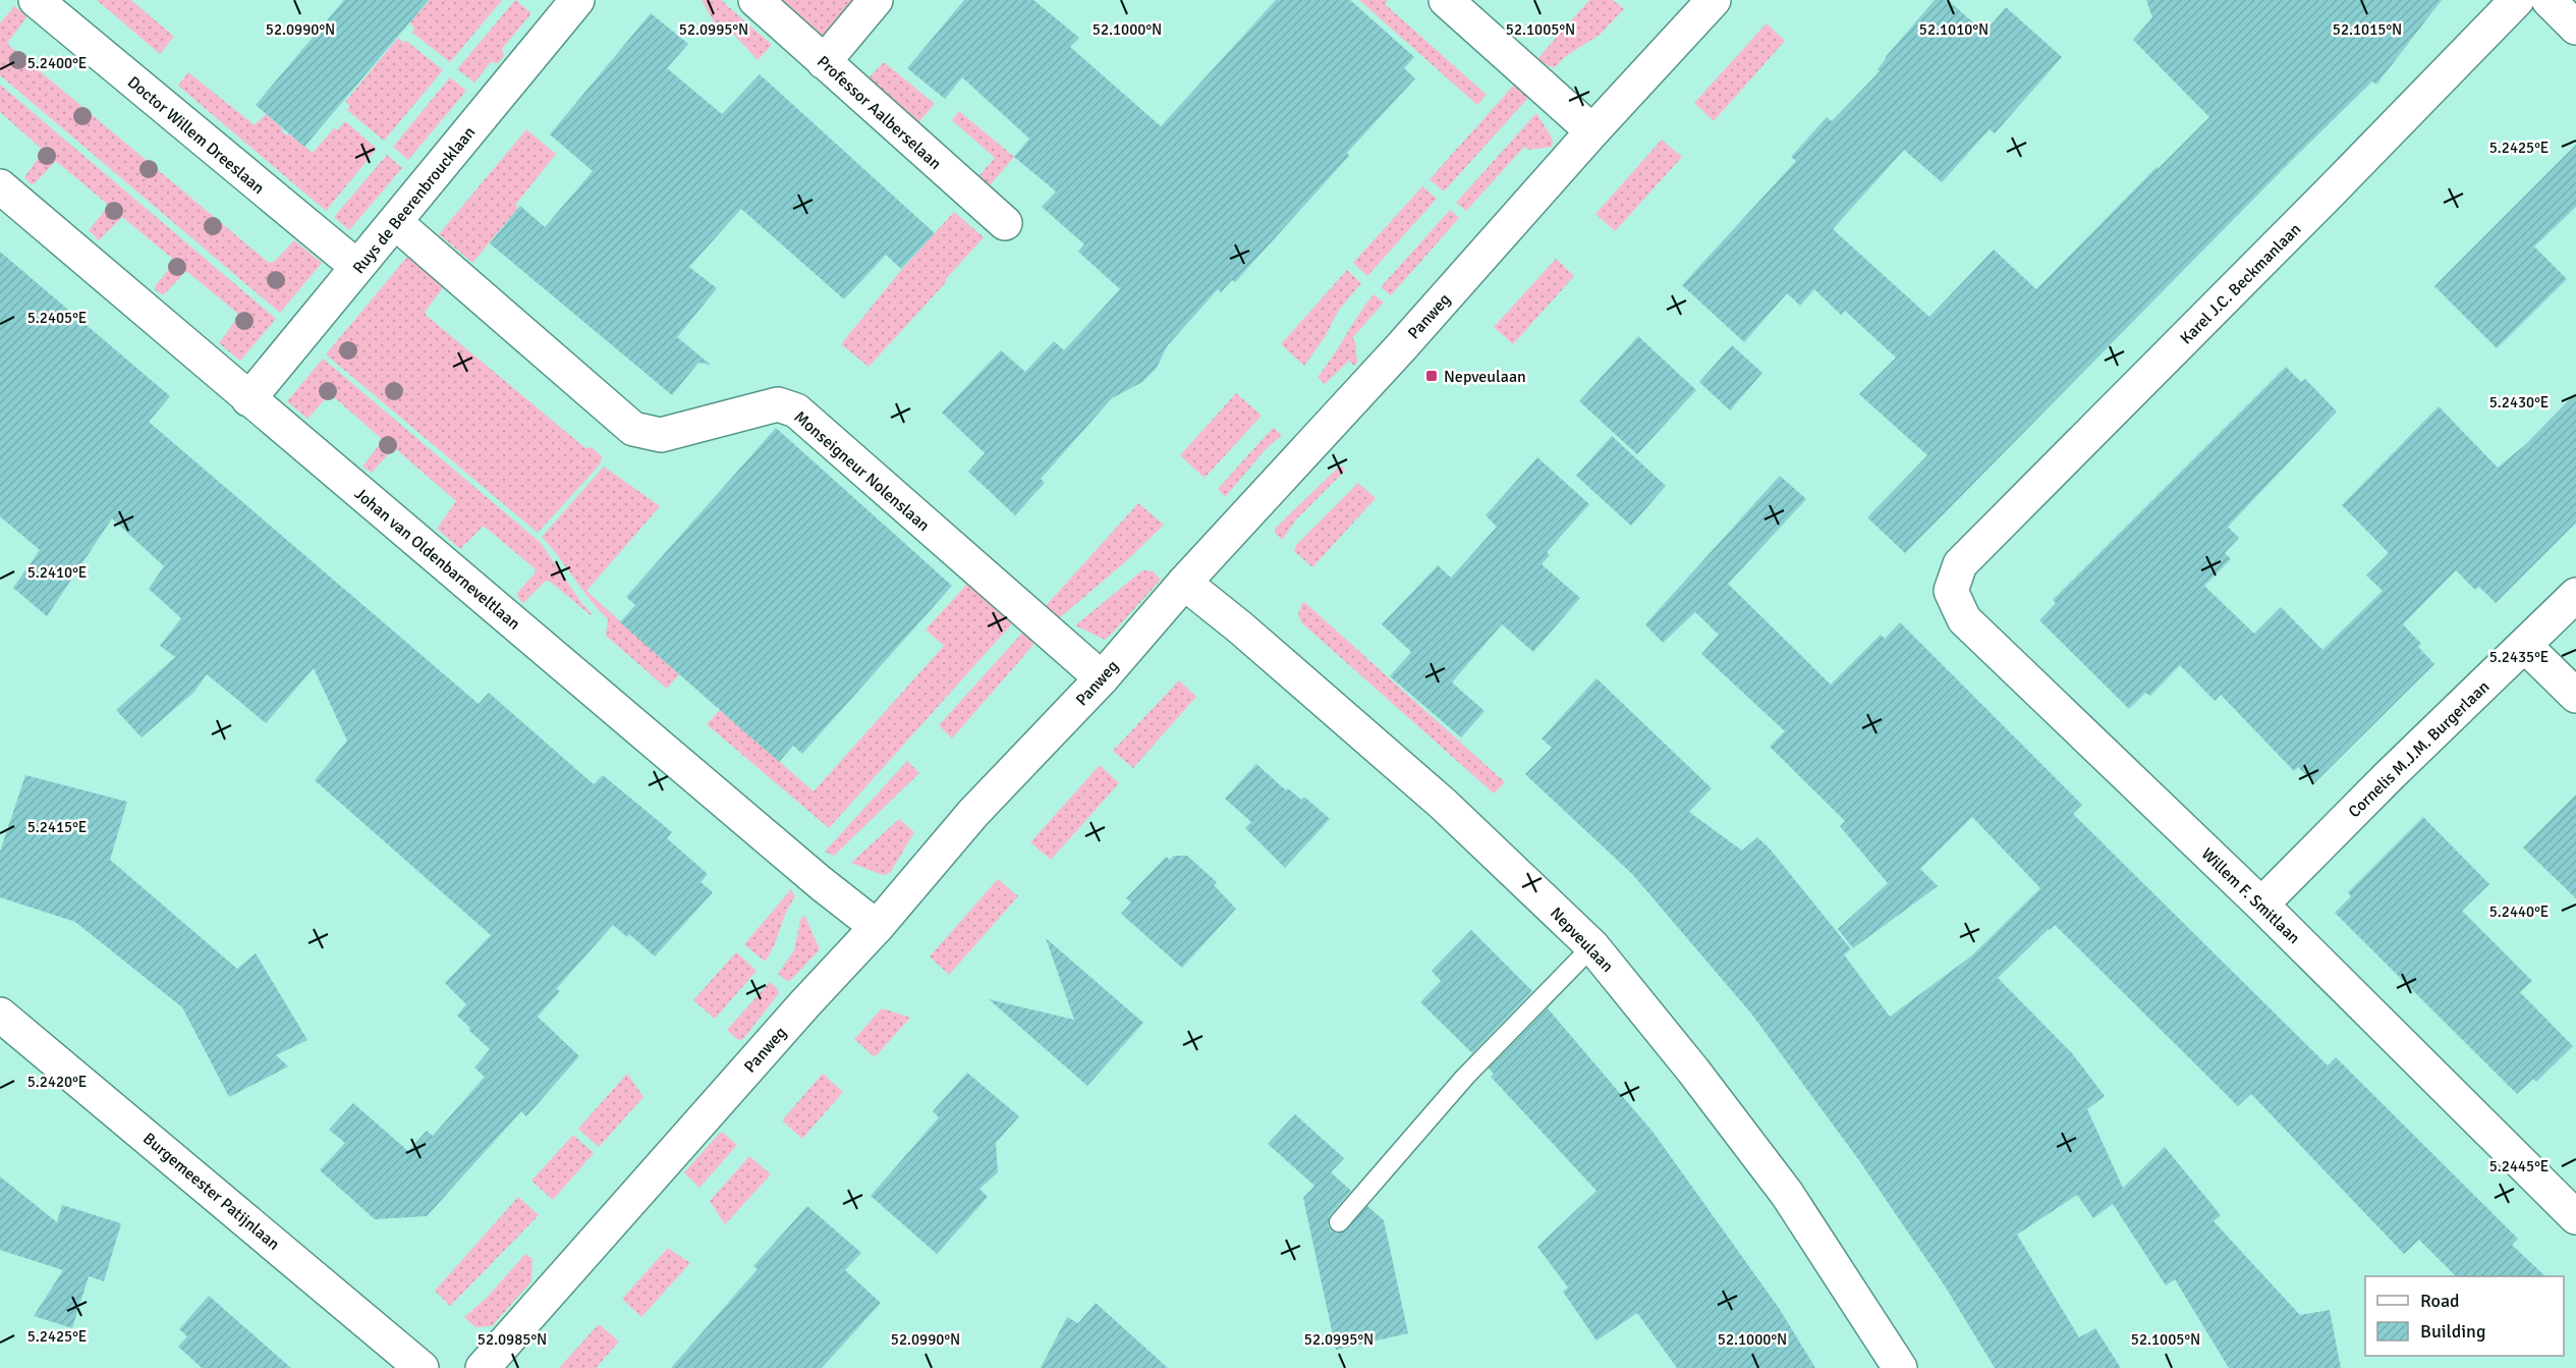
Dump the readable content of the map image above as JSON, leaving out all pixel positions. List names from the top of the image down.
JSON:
{
  "streets": {
    "street": [
      "Professor Aalberselaan",
      "Doctor Willem Dreeslaan",
      "Ruys de Beerenbroucklaan",
      "Karel J.C. Beckmanlaan",
      "Panweg",
      "Monseigneur Nolenslaan",
      "Johan van Oldenbarneveltlaan",
      "Cornelis M.J.M. Burgerlaan",
      "Willem F. Smitlaan",
      "Nepveulaan",
      "Burgemeester Patijnlaan"
    ]
  },
  "crossings": [
    ["Doctor Willem Dreeslaan", "Ruys de Beerenbroucklaan"],
    ["Ruys de Beerenbroucklaan", "Monseigneur Nolenslaan"],
    ["Ruys de Beerenbroucklaan", "Johan van Oldenbarneveltlaan"],
    ["Karel J.C. Beckmanlaan", "Willem F. Smitlaan"],
    ["Panweg", "Monseigneur Nolenslaan"],
    ["Panweg", "Johan van Oldenbarneveltlaan"],
    ["Panweg", "Nepveulaan"],
    ["Cornelis M.J.M. Burgerlaan", "Willem F. Smitlaan"]
  ],
  "places": {
    "transit": ["Nepveulaan"]
  },
  "legend": ["Road", "Building"],
  "coordinates": [
    "52.0990°N",
    "52.0995°N",
    "52.1000°N",
    "52.1005°N",
    "52.1010°N",
    "52.1015°N",
    "5.2400°E",
    "5.2425°E",
    "5.2405°E",
    "5.2430°E",
    "5.2410°E",
    "5.2435°E",
    "5.2415°E",
    "5.2440°E",
    "5.2420°E",
    "5.2445°E",
    "52.0985°N"
  ]
}
